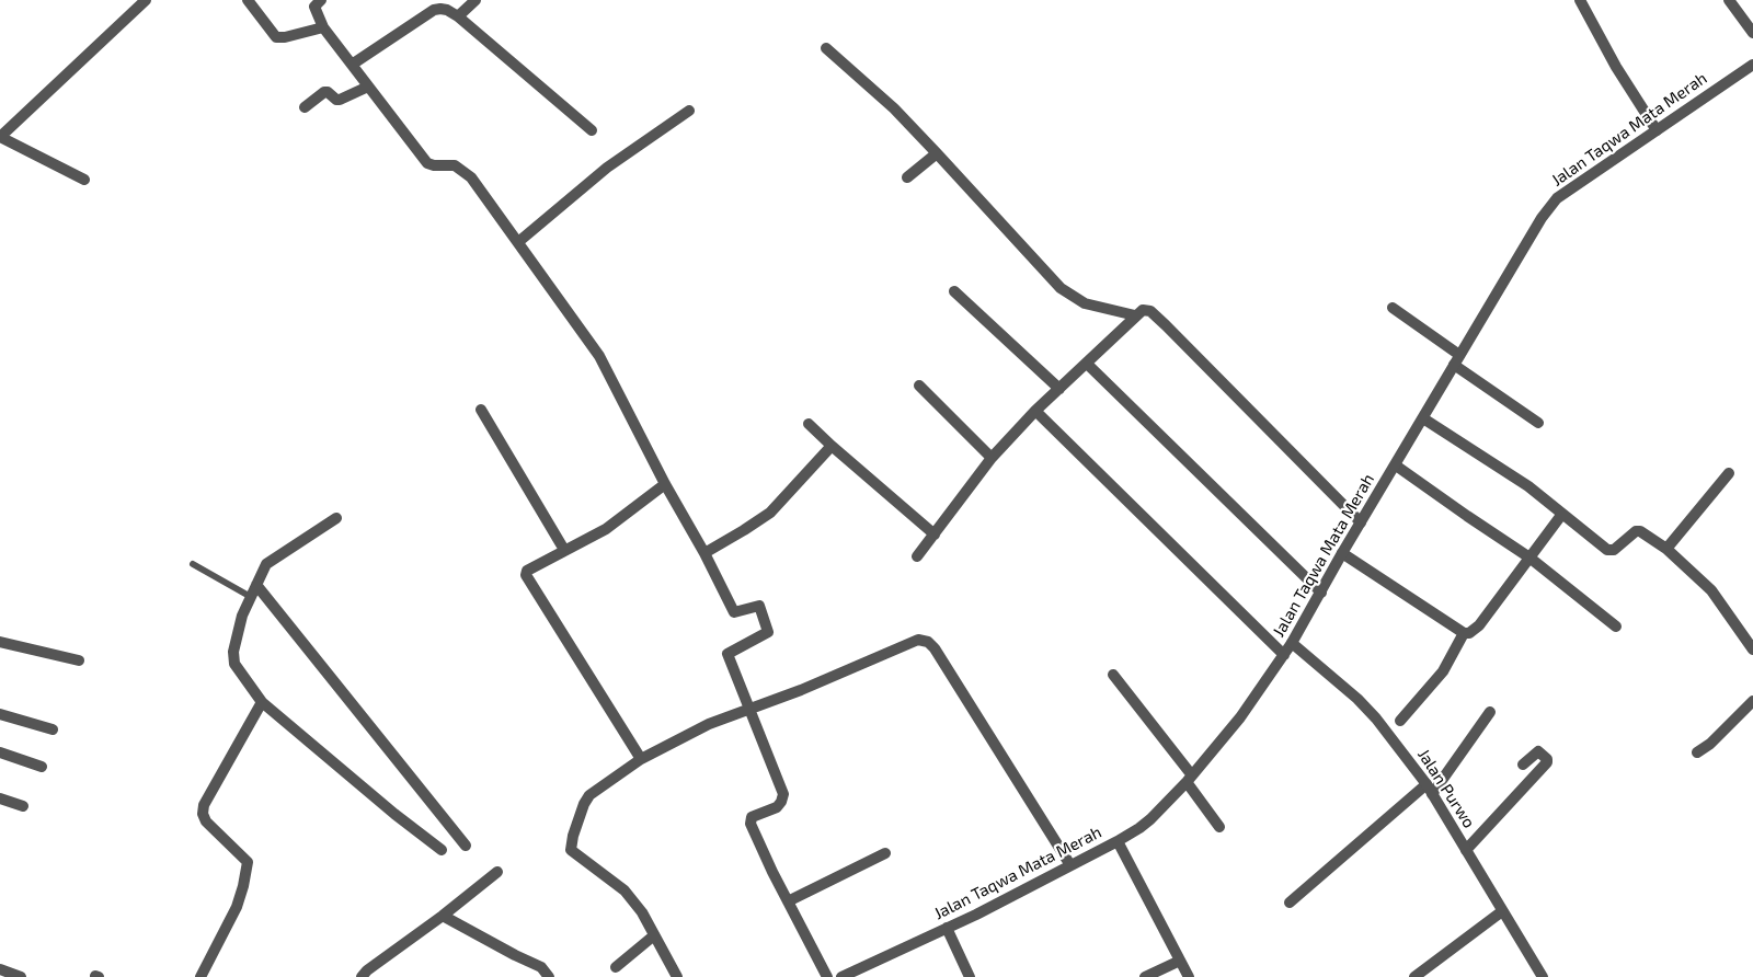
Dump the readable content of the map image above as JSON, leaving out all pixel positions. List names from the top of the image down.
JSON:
{
  "streets": {
    "street": ["Jalan Taqwa Mata Merah", "Jalan Purwo"]
  },
  "crossings": [
    ["Jalan Taqwa Mata Merah", "Jalan Purwo"]
  ]
}
